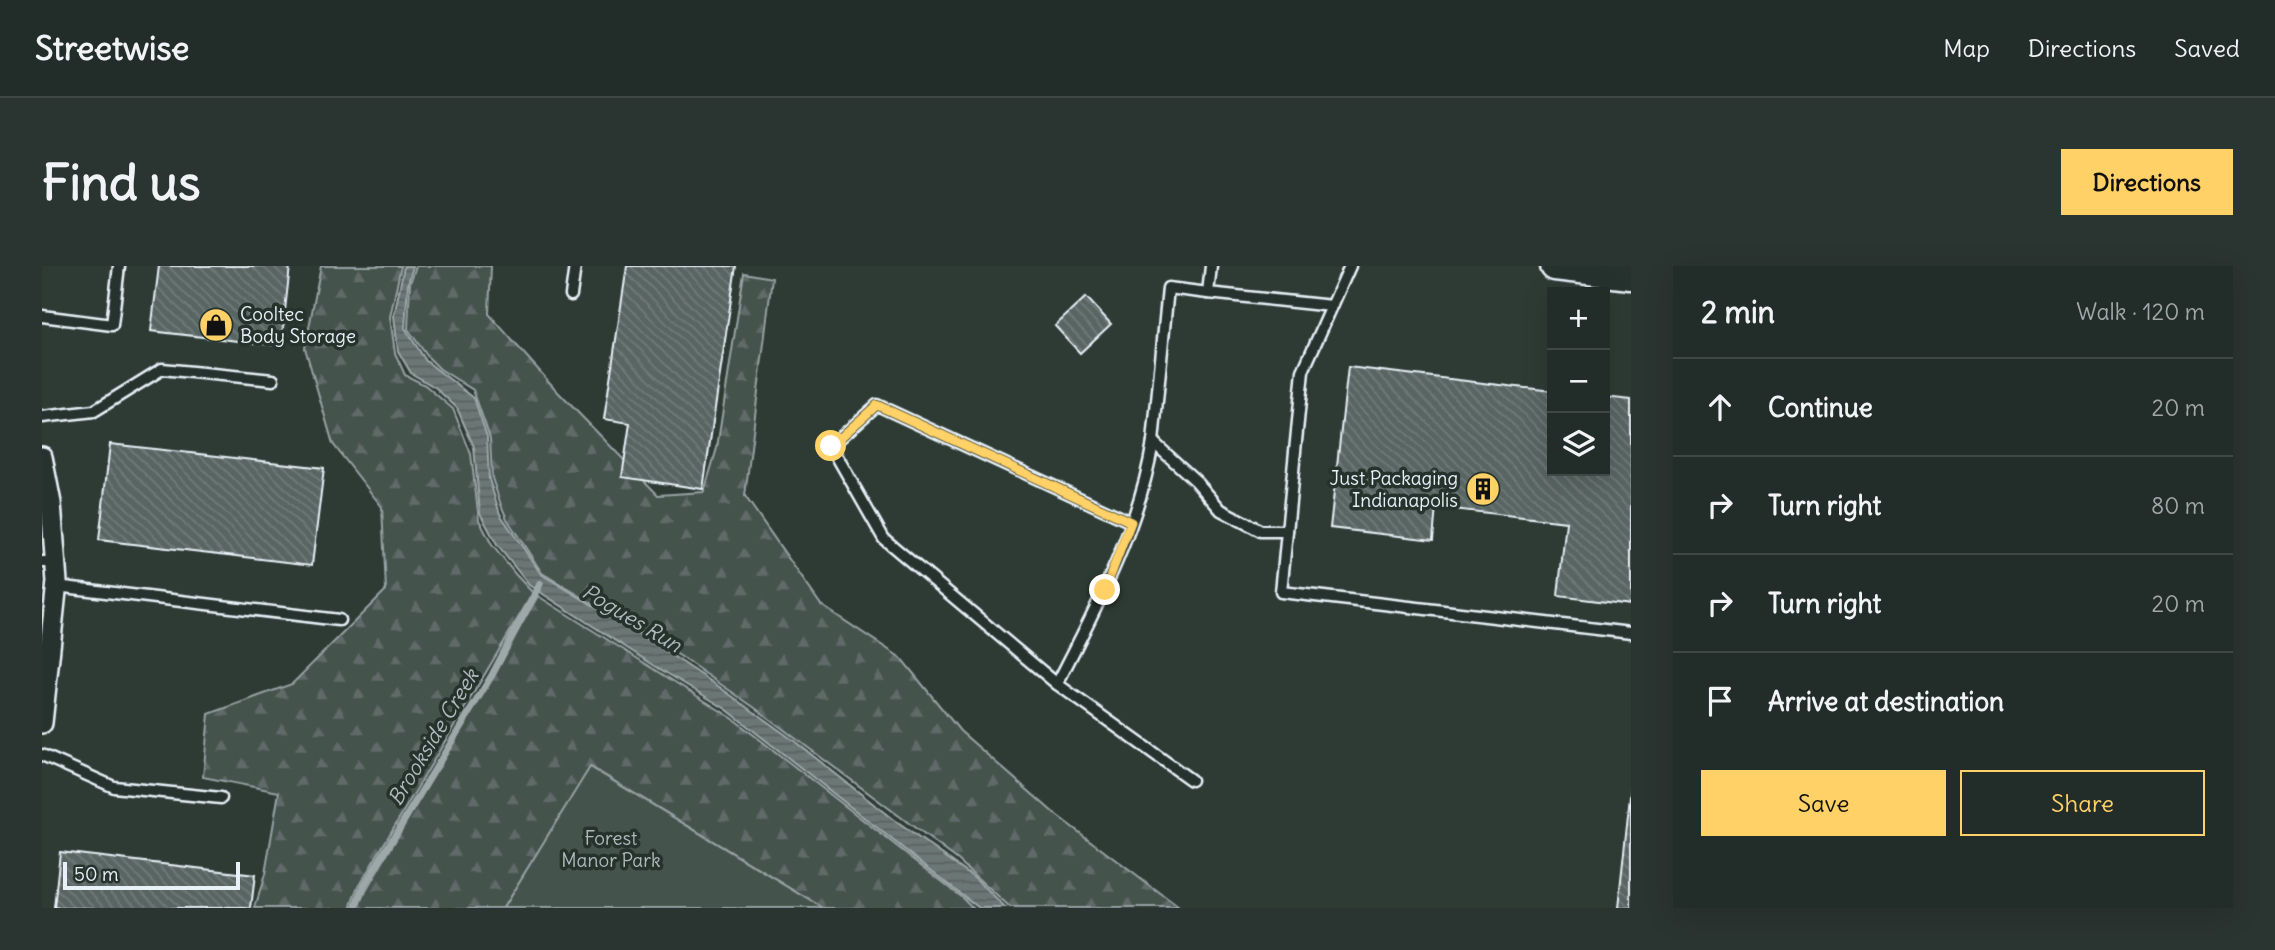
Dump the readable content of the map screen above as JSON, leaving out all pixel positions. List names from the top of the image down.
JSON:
{
  "water": ["Pogues Run", "Brookside Creek"],
  "parks": ["Forest Manor Park"],
  "places": {
    "shop": ["Cooltec Body Storage"],
    "building": ["Just Packaging Indianapolis"]
  },
  "scale_bar": "50 m",
  "page": {
    "header": "Streetwise",
    "nav": ["Map", "Directions", "Saved"],
    "buttons": [
      "Directions",
      ["Save", "Share"]
    ],
    "title": "Find us",
    "heading": ["2 min", "Walk · 120 m"],
    "map_buttons": ["+", "−"],
    "list": [
      ["Continue", "20 m"],
      ["Turn right", "80 m"],
      ["Turn right", "20 m"],
      "Arrive at destination"
    ],
    "scale": "50 m"
  }
}
